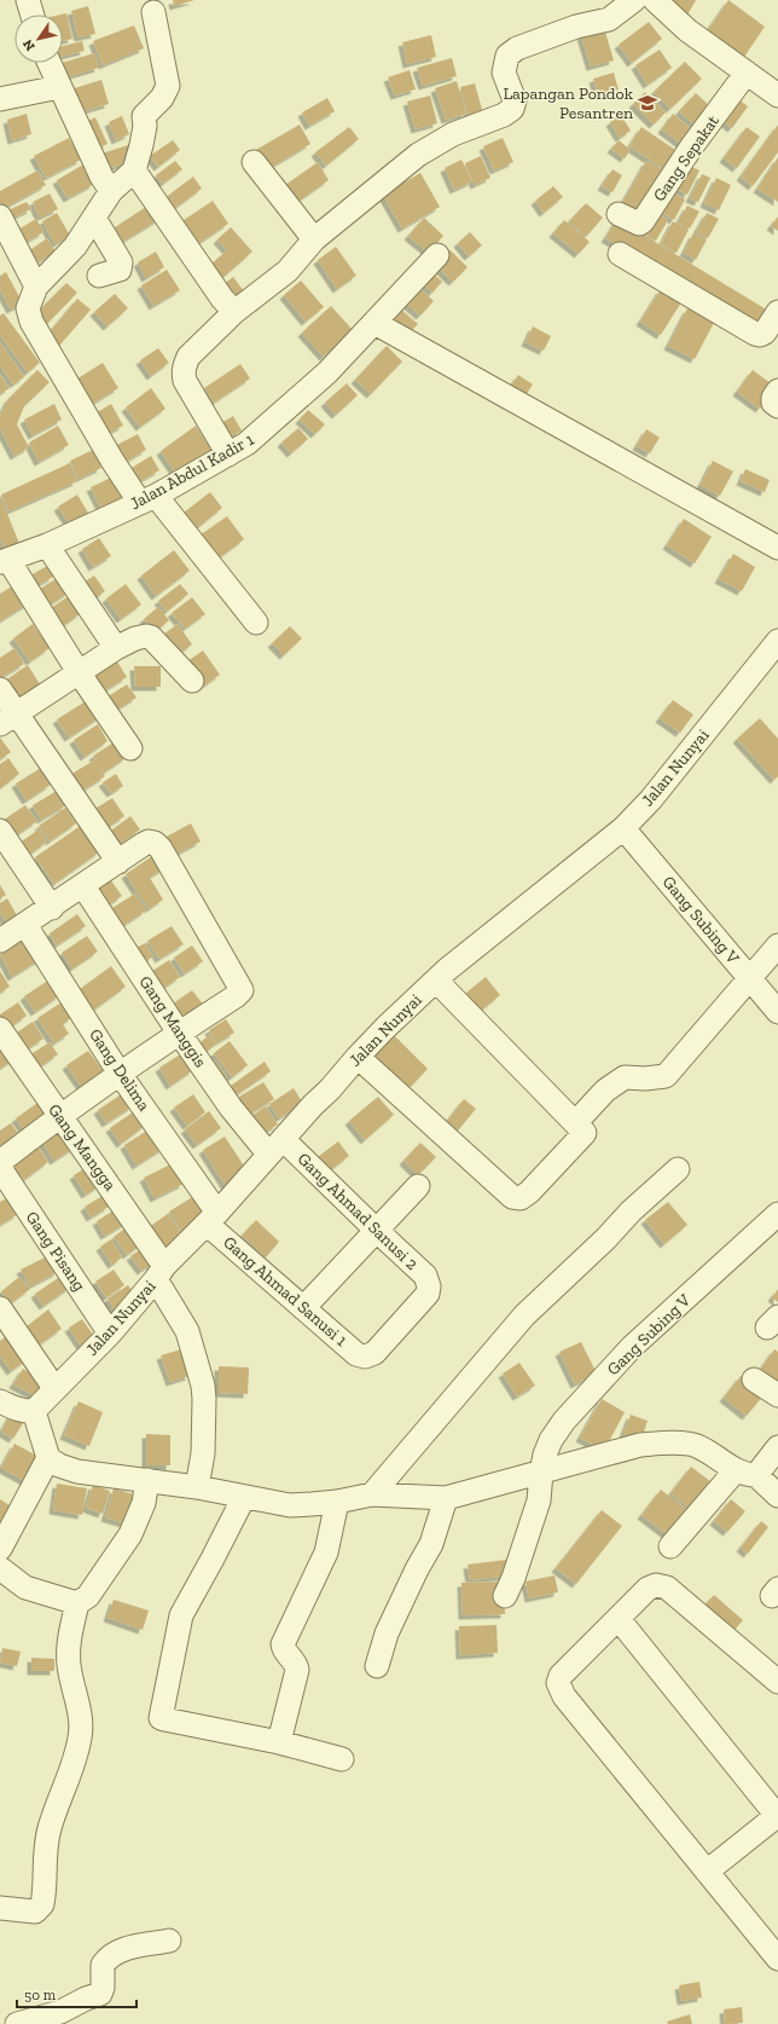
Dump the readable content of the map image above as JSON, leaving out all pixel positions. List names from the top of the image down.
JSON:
{
  "streets": {
    "street": [
      "Gang Sepakat",
      "Jalan Abdul Kadir 1",
      "Jalan Nunyai",
      "Gang Subing V",
      "Gang Manggis",
      "Gang Delima",
      "Gang Mangga",
      "Gang Ahmad Sanusi 2",
      "Gang Pisang",
      "Gang Ahmad Sanusi 1"
    ]
  },
  "crossings": [
    ["Jalan Nunyai", "Gang Subing V"],
    ["Jalan Nunyai", "Gang Manggis"],
    ["Jalan Nunyai", "Gang Delima"],
    ["Jalan Nunyai", "Gang Mangga"],
    ["Jalan Nunyai", "Gang Ahmad Sanusi 2"],
    ["Jalan Nunyai", "Gang Pisang"],
    ["Jalan Nunyai", "Gang Ahmad Sanusi 1"],
    ["Gang Manggis", "Gang Ahmad Sanusi 2"],
    ["Gang Delima", "Gang Ahmad Sanusi 1"],
    ["Gang Ahmad Sanusi 2", "Gang Ahmad Sanusi 1"]
  ],
  "places": {
    "school or university": ["Lapangan Pondok Pesantren"]
  },
  "scale_bar": "50 m",
  "north": "bottom left"
}
